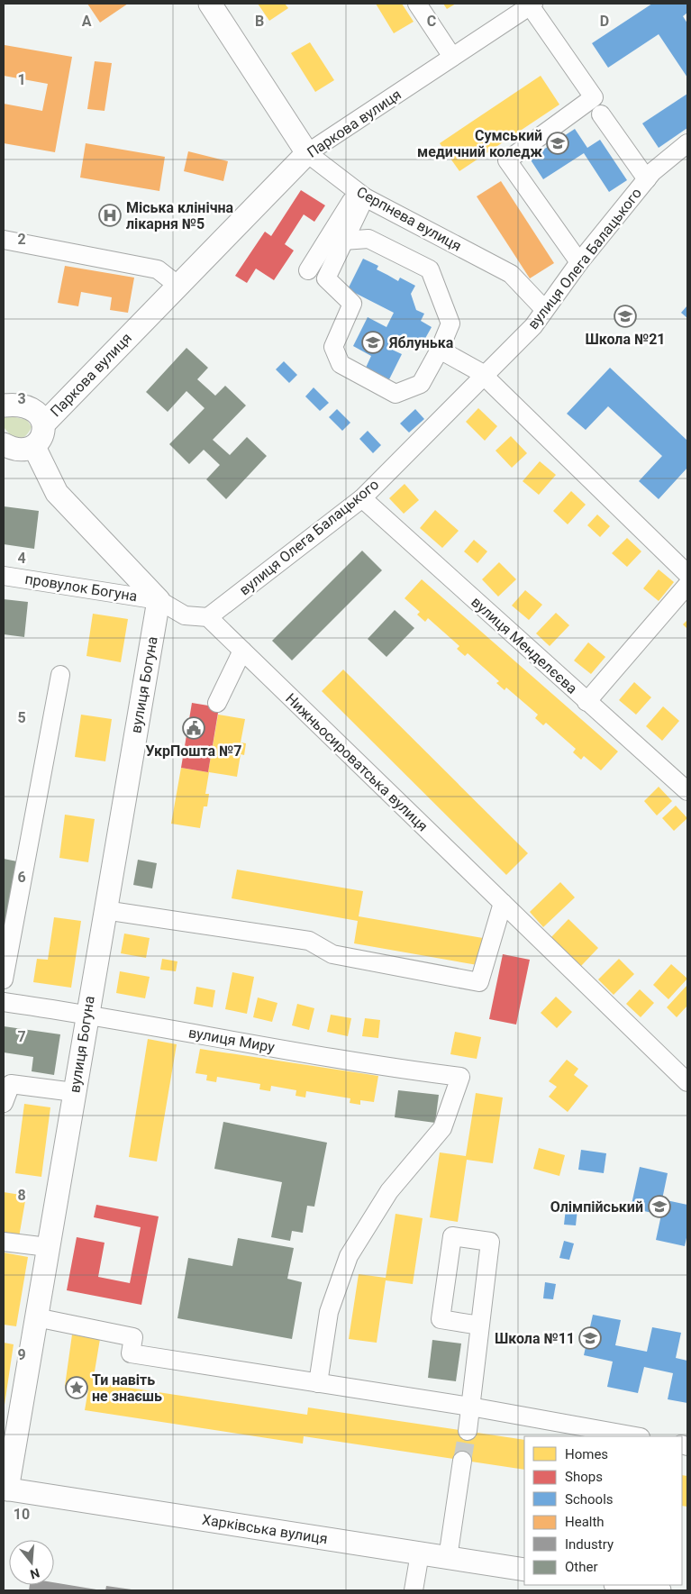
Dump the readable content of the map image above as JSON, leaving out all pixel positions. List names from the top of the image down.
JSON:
{
  "streets": {
    "main road": [
      "Паркова вулиця",
      "Серпнева вулиця",
      "вулиця Богуна",
      "Харківська вулиця"
    ],
    "street": [
      "вулиця Олега Балацького",
      "провулок Богуна",
      "вулиця Менделєєва",
      "Нижньосироватська вулиця",
      "вулиця Миру"
    ]
  },
  "crossings": [
    ["Паркова вулиця", "Серпнева вулиця"],
    ["Серпнева вулиця", "вулиця Олега Балацького"],
    ["вулиця Олега Балацького", "вулиця Менделєєва"],
    ["вулиця Олега Балацького", "Нижньосироватська вулиця"],
    ["провулок Богуна", "вулиця Богуна"],
    ["вулиця Богуна", "вулиця Миру"],
    ["вулиця Богуна", "Харківська вулиця"]
  ],
  "places": {
    "school or university": [
      "Сумський медичний коледж",
      "Школа №21",
      "Яблунька",
      "Олімпійський",
      "Школа №11"
    ],
    "hospital": ["Міська клінічна лікарня №5"],
    "public building": ["УкрПошта №7"],
    "place": ["Ти навіть не знаєшь"]
  },
  "legend": [
    "Homes",
    "Shops",
    "Schools",
    "Health",
    "Industry",
    "Other"
  ],
  "north": "bottom",
  "grid": {
    "columns": [
      "A",
      "B",
      "C",
      "D"
    ],
    "rows": [
      "1",
      "2",
      "3",
      "4",
      "5",
      "6",
      "7",
      "8",
      "9",
      "10"
    ]
  }
}
